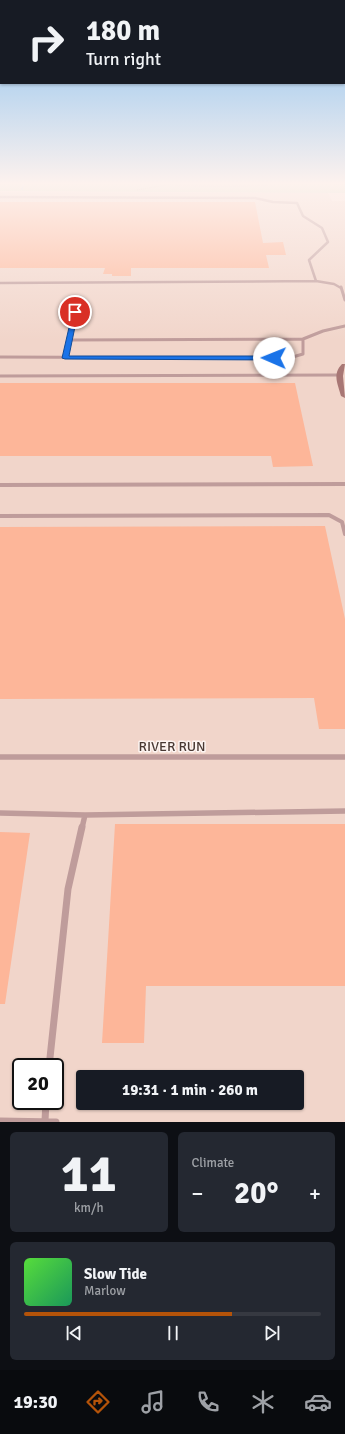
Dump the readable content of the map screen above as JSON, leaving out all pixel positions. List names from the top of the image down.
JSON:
{
  "streets": {
    "lane": ["RIVER RUN"]
  },
  "page": {
    "turn": ["180 m", "Turn right"],
    "limit": "20",
    "trip": "19:31 · 1 min · 260 m",
    "tile": [
      ["11", "km/h"],
      "Climate"
    ],
    "heat": ["−", "20°", "+"],
    "song": ["Slow Tide", "Marlow"],
    "tabs": "19:30"
  }
}
